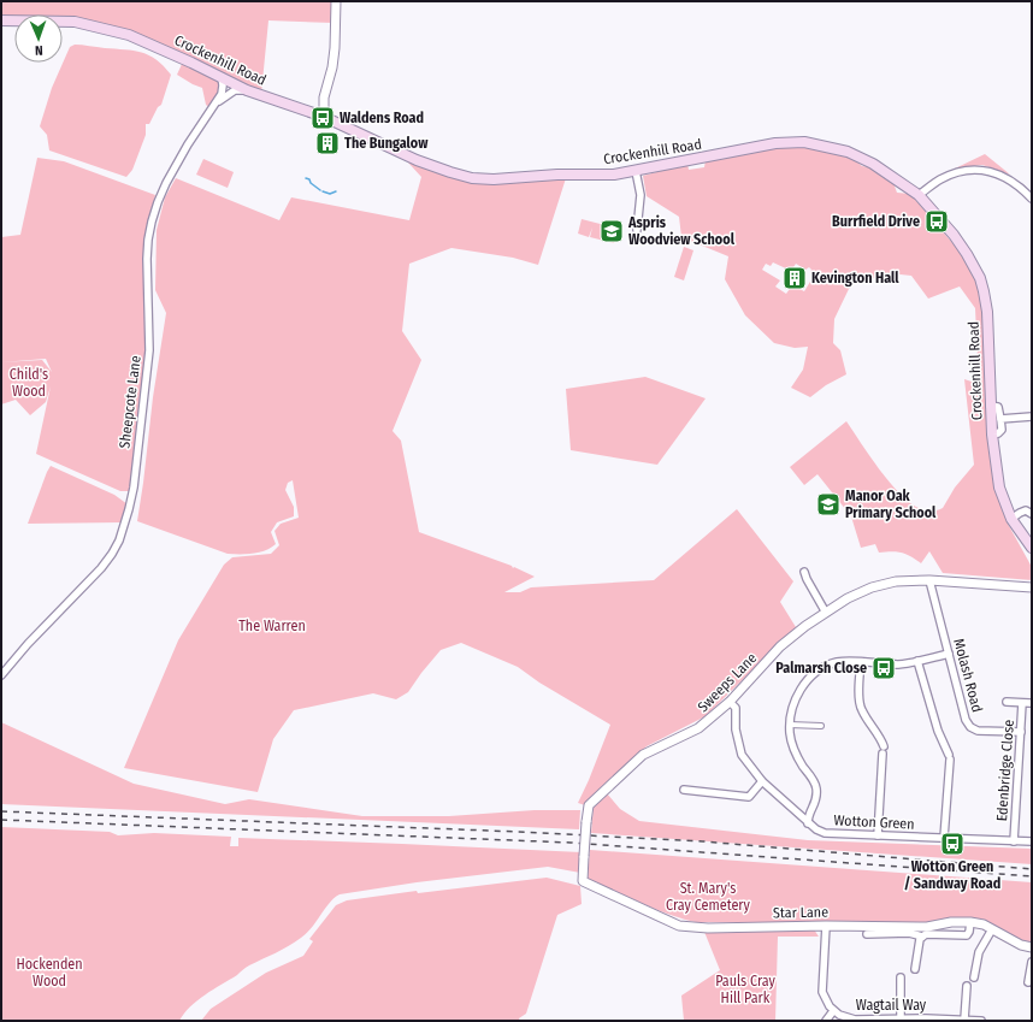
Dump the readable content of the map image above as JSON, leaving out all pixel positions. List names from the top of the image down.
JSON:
{
  "streets": {
    "main road": ["Crockenhill Road"],
    "street": [
      "Sheepcote Lane",
      "Molash Road",
      "Sweeps Lane",
      "Edenbridge Close",
      "Wotton Green",
      "Star Lane",
      "Wagtail Way"
    ]
  },
  "crossings": [
    ["Crockenhill Road", "Sheepcote Lane"],
    ["Molash Road", "Sweeps Lane"],
    ["Molash Road", "Edenbridge Close"],
    ["Molash Road", "Wotton Green"],
    ["Sweeps Lane", "Star Lane"],
    ["Edenbridge Close", "Wotton Green"]
  ],
  "parks": [
    "Child's Wood",
    "The Warren",
    "St. Mary's Cray Cemetery",
    "Hockenden Wood",
    "Pauls Cray Hill Park"
  ],
  "places": {
    "bus stop": [
      "Waldens Road",
      "Burrfield Drive",
      "Palmarsh Close",
      "Wotton Green / Sandway Road"
    ],
    "building": ["The Bungalow", "Kevington Hall"],
    "school or university": ["Aspris Woodview School", "Manor Oak Primary School"]
  },
  "north": "bottom"
}
